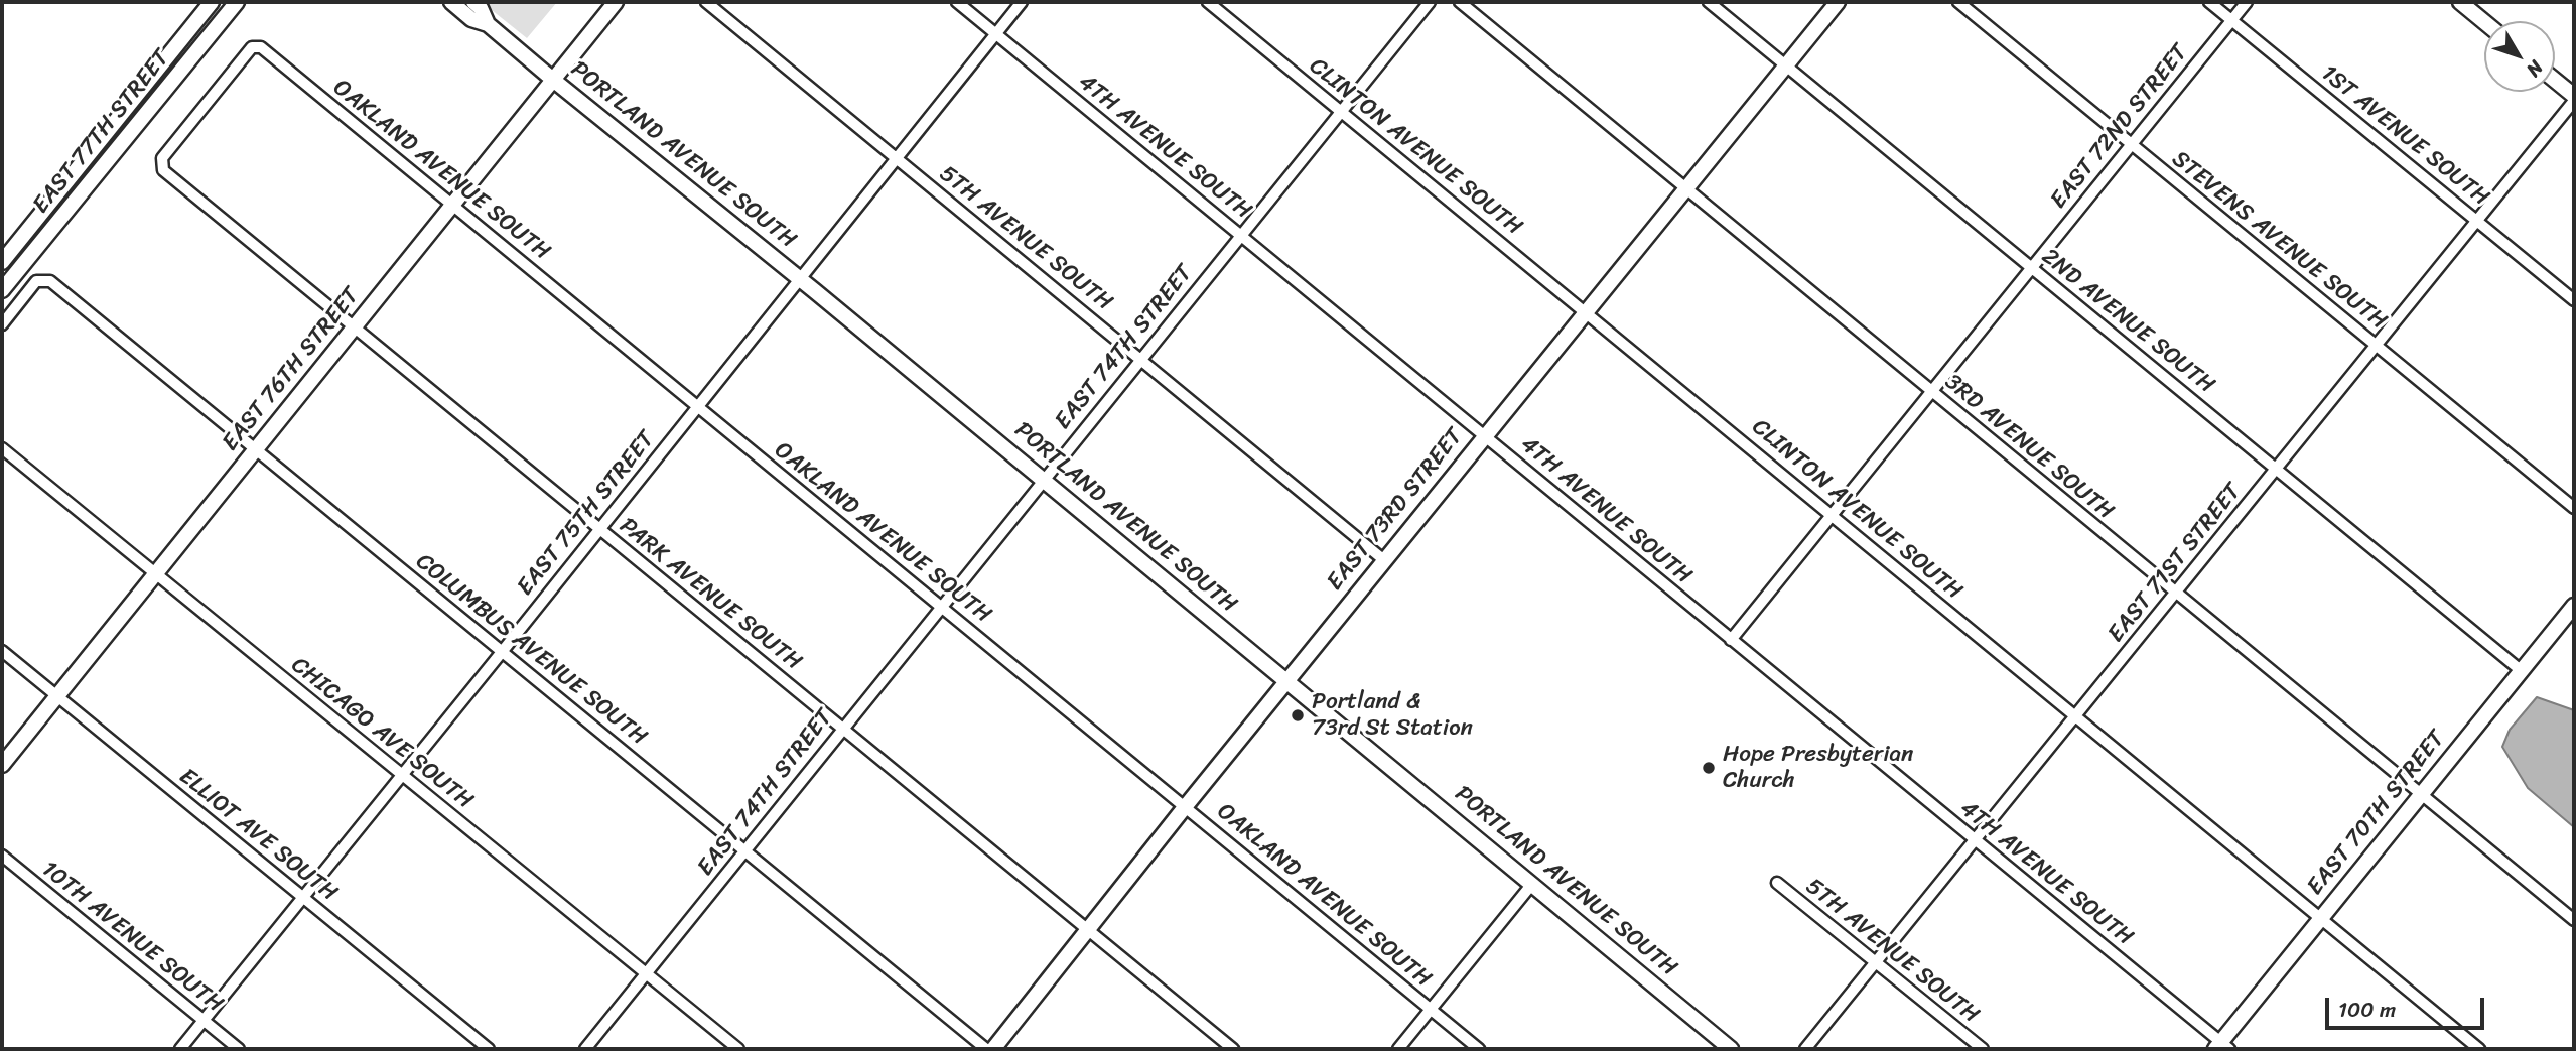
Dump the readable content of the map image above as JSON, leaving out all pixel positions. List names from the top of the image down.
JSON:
{
  "streets": {
    "street": [
      "EAST 72ND STREET",
      "EAST 77TH STREET",
      "1ST AVENUE SOUTH",
      "4TH AVENUE SOUTH",
      "CLINTON AVENUE SOUTH",
      "PORTLAND AVENUE SOUTH",
      "OAKLAND AVENUE SOUTH",
      "5TH AVENUE SOUTH",
      "STEVENS AVENUE SOUTH",
      "2ND AVENUE SOUTH",
      "EAST 74TH STREET",
      "EAST 76TH STREET",
      "3RD AVENUE SOUTH",
      "EAST 73RD STREET",
      "EAST 75TH STREET",
      "EAST 71ST STREET",
      "PARK AVENUE SOUTH",
      "COLUMBUS AVENUE SOUTH",
      "CHICAGO AVE SOUTH",
      "EAST 70TH STREET",
      "ELLIOT AVE SOUTH",
      "10TH AVENUE SOUTH"
    ]
  },
  "crossings": [
    ["EAST 72ND STREET", "1ST AVENUE SOUTH"],
    ["EAST 72ND STREET", "4TH AVENUE SOUTH"],
    ["EAST 72ND STREET", "CLINTON AVENUE SOUTH"],
    ["EAST 72ND STREET", "STEVENS AVENUE SOUTH"],
    ["EAST 72ND STREET", "2ND AVENUE SOUTH"],
    ["EAST 72ND STREET", "3RD AVENUE SOUTH"],
    ["1ST AVENUE SOUTH", "EAST 71ST STREET"],
    ["4TH AVENUE SOUTH", "EAST 74TH STREET"],
    ["4TH AVENUE SOUTH", "EAST 73RD STREET"],
    ["4TH AVENUE SOUTH", "EAST 75TH STREET"],
    ["4TH AVENUE SOUTH", "EAST 71ST STREET"],
    ["4TH AVENUE SOUTH", "EAST 70TH STREET"],
    ["CLINTON AVENUE SOUTH", "EAST 74TH STREET"],
    ["CLINTON AVENUE SOUTH", "EAST 73RD STREET"],
    ["CLINTON AVENUE SOUTH", "EAST 71ST STREET"],
    ["CLINTON AVENUE SOUTH", "EAST 70TH STREET"],
    ["PORTLAND AVENUE SOUTH", "EAST 74TH STREET"],
    ["PORTLAND AVENUE SOUTH", "EAST 76TH STREET"],
    ["PORTLAND AVENUE SOUTH", "EAST 73RD STREET"],
    ["PORTLAND AVENUE SOUTH", "EAST 75TH STREET"],
    ["OAKLAND AVENUE SOUTH", "EAST 74TH STREET"],
    ["OAKLAND AVENUE SOUTH", "EAST 76TH STREET"],
    ["OAKLAND AVENUE SOUTH", "EAST 73RD STREET"],
    ["OAKLAND AVENUE SOUTH", "EAST 75TH STREET"],
    ["OAKLAND AVENUE SOUTH", "PARK AVENUE SOUTH"],
    ["5TH AVENUE SOUTH", "EAST 74TH STREET"],
    ["5TH AVENUE SOUTH", "EAST 73RD STREET"],
    ["5TH AVENUE SOUTH", "EAST 75TH STREET"],
    ["5TH AVENUE SOUTH", "EAST 71ST STREET"],
    ["STEVENS AVENUE SOUTH", "EAST 71ST STREET"],
    ["2ND AVENUE SOUTH", "EAST 73RD STREET"],
    ["2ND AVENUE SOUTH", "EAST 71ST STREET"],
    ["2ND AVENUE SOUTH", "EAST 70TH STREET"],
    ["EAST 74TH STREET", "PARK AVENUE SOUTH"],
    ["EAST 74TH STREET", "COLUMBUS AVENUE SOUTH"],
    ["EAST 74TH STREET", "CHICAGO AVE SOUTH"],
    ["EAST 76TH STREET", "PARK AVENUE SOUTH"],
    ["EAST 76TH STREET", "COLUMBUS AVENUE SOUTH"],
    ["EAST 76TH STREET", "CHICAGO AVE SOUTH"],
    ["EAST 76TH STREET", "ELLIOT AVE SOUTH"],
    ["3RD AVENUE SOUTH", "EAST 73RD STREET"],
    ["3RD AVENUE SOUTH", "EAST 71ST STREET"],
    ["3RD AVENUE SOUTH", "EAST 70TH STREET"],
    ["EAST 73RD STREET", "PARK AVENUE SOUTH"],
    ["EAST 75TH STREET", "PARK AVENUE SOUTH"],
    ["EAST 75TH STREET", "COLUMBUS AVENUE SOUTH"],
    ["EAST 75TH STREET", "CHICAGO AVE SOUTH"],
    ["EAST 75TH STREET", "ELLIOT AVE SOUTH"],
    ["EAST 75TH STREET", "10TH AVENUE SOUTH"]
  ],
  "places": ["Portland & 73rd St Station", "Hope Presbyterian Church"],
  "scale_bar": "100 m",
  "north": "bottom right"
}
